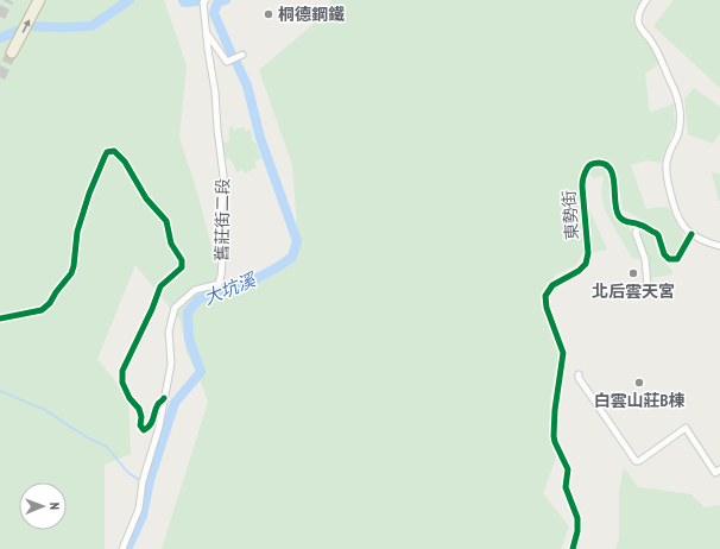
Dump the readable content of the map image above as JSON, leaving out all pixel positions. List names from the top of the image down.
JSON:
{
  "streets": {
    "street": ["東勢街", "舊莊街二段"]
  },
  "water": ["大坑溪"],
  "places": ["桐德鋼鐵", "北后雲天宮", "白雲山莊B棟"],
  "north": "right"
}
